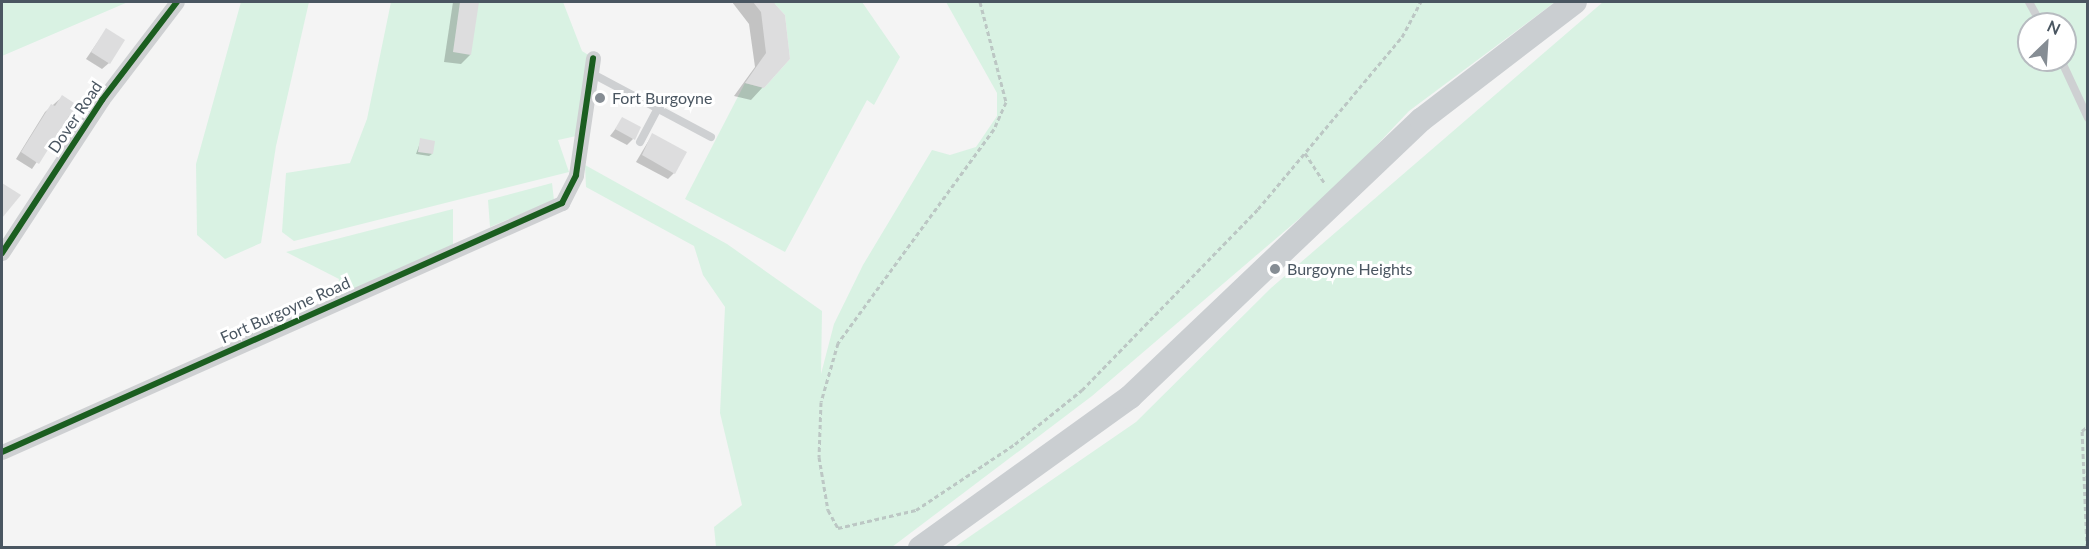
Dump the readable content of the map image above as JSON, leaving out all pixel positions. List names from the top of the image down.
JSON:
{
  "streets": {
    "street": ["Dover Road", "Fort Burgoyne Road"]
  },
  "places": ["Fort Burgoyne", "Burgoyne Heights"],
  "north": "top right"
}
